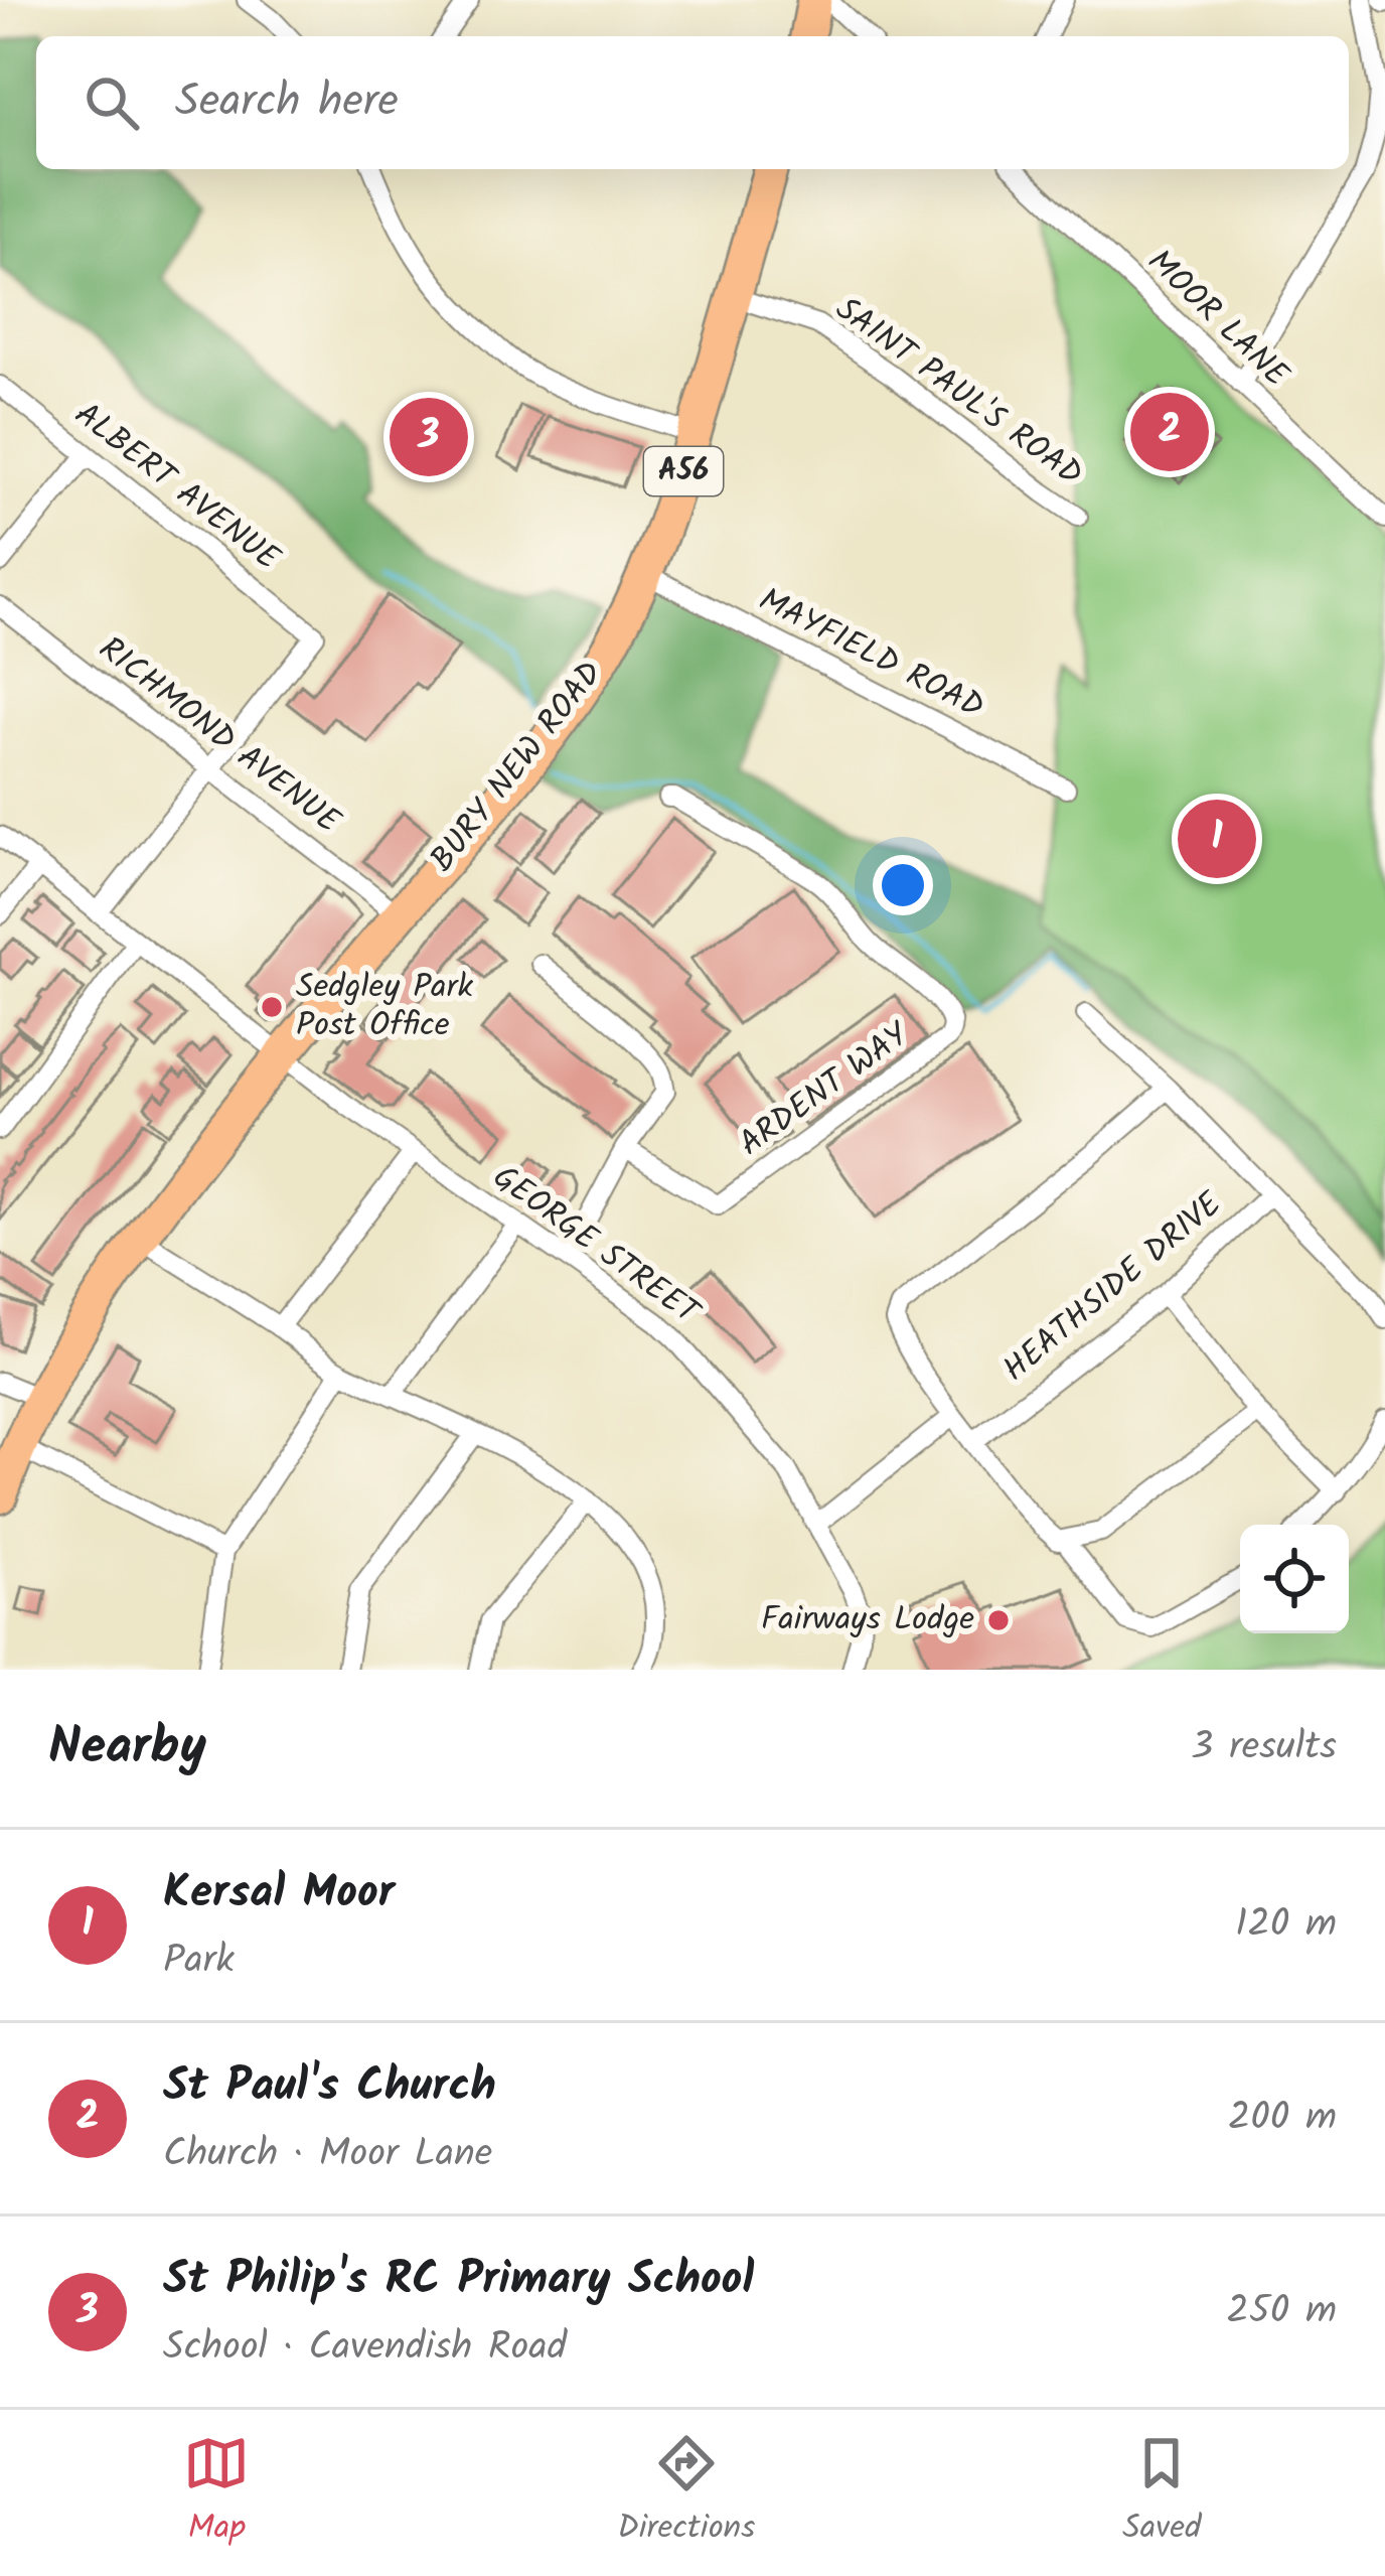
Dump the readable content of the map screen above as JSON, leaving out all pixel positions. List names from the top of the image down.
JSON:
{
  "streets": {
    "highway": ["A56", "BURY NEW ROAD"],
    "street": [
      "MOOR LANE",
      "SAINT PAUL'S ROAD",
      "ALBERT AVENUE",
      "MAYFIELD ROAD",
      "RICHMOND AVENUE",
      "ARDENT WAY",
      "GEORGE STREET",
      "HEATHSIDE DRIVE"
    ]
  },
  "crossings": [
    ["SAINT PAUL'S ROAD", "BURY NEW ROAD"],
    ["ALBERT AVENUE", "RICHMOND AVENUE"],
    ["MAYFIELD ROAD", "BURY NEW ROAD"],
    ["RICHMOND AVENUE", "BURY NEW ROAD"],
    ["BURY NEW ROAD", "GEORGE STREET"]
  ],
  "places": ["Sedgley Park Post Office", "Fairways Lodge"],
  "page": {
    "search": "Search here",
    "pins": ["2", "3", "1"],
    "heading": ["Nearby", "3 results"],
    "list": [
      {
        "mark": "1",
        "name": "Kersal Moor",
        "note": "Park",
        "value": "120 m"
      },
      {
        "mark": "2",
        "name": "St Paul's Church",
        "note": "Church · Moor Lane",
        "value": "200 m"
      },
      {
        "mark": "3",
        "name": "St Philip's RC Primary School",
        "note": "School · Cavendish Road",
        "value": "250 m"
      }
    ],
    "nav": ["Map", "Directions", "Saved"]
  }
}
